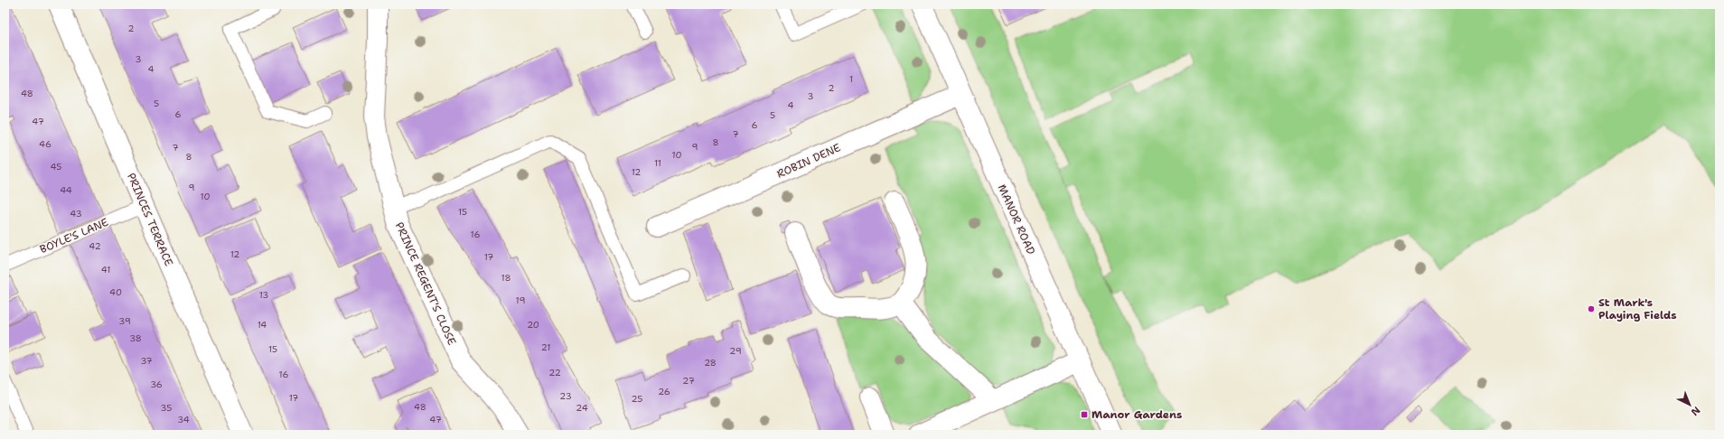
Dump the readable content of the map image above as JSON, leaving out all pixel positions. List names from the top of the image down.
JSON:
{
  "streets": {
    "street": [
      "ROBIN DENE",
      "PRINCES TERRACE",
      "MANOR ROAD",
      "PRINCE REGENT'S CLOSE"
    ],
    "lane": ["BOYLE'S LANE"]
  },
  "crossings": [
    ["ROBIN DENE", "MANOR ROAD"],
    ["PRINCES TERRACE", "BOYLE'S LANE"]
  ],
  "places": {
    "other": ["St Mark's Playing Fields"],
    "transit": ["Manor Gardens"]
  },
  "house_numbers": [
    "2",
    "3",
    "4",
    "1",
    "2",
    "48",
    "3",
    "5",
    "4",
    "6",
    "5",
    "47",
    "6",
    "7",
    "8",
    "46",
    "9",
    "7",
    "10",
    "8",
    "11",
    "45",
    "12",
    "9",
    "44",
    "10",
    "15",
    "43",
    "16",
    "42",
    "12",
    "17",
    "41",
    "18",
    "40",
    "13",
    "19",
    "39",
    "14",
    "20",
    "38",
    "21",
    "15",
    "29",
    "37",
    "28",
    "22",
    "16",
    "27",
    "36",
    "26",
    "23",
    "17",
    "25",
    "48",
    "35",
    "24",
    "34",
    "47"
  ],
  "north": "bottom right"
}
